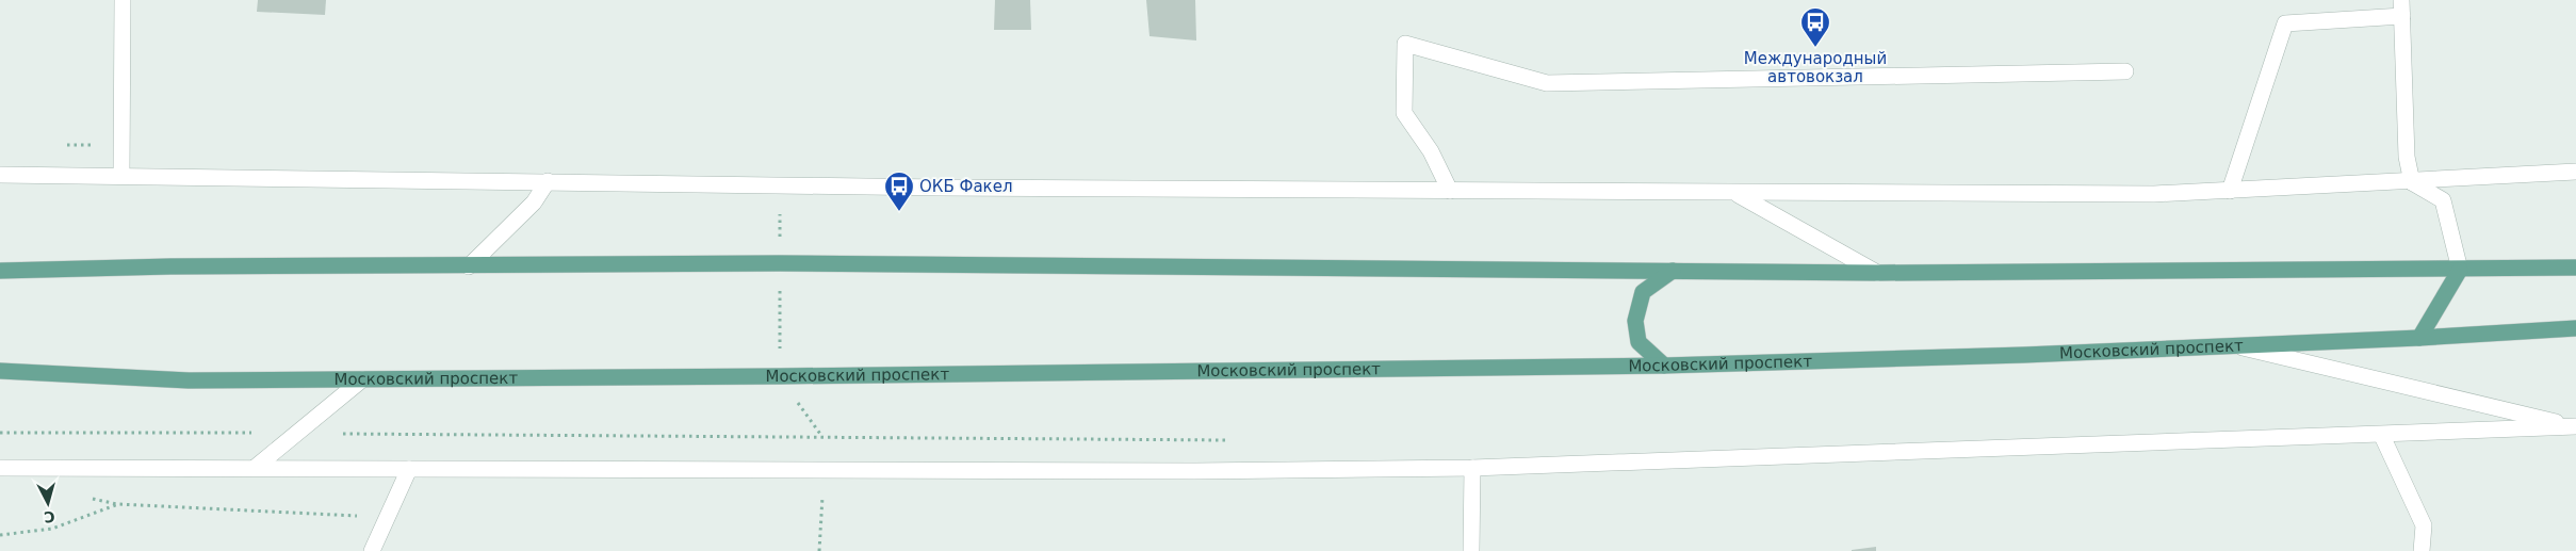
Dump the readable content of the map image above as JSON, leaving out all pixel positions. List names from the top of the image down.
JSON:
{
  "streets": {
    "main road": ["Московский проспект"]
  },
  "places": {
    "bus stop": ["Международный автовокзал", "ОКБ Факел"]
  },
  "north": "bottom"
}
